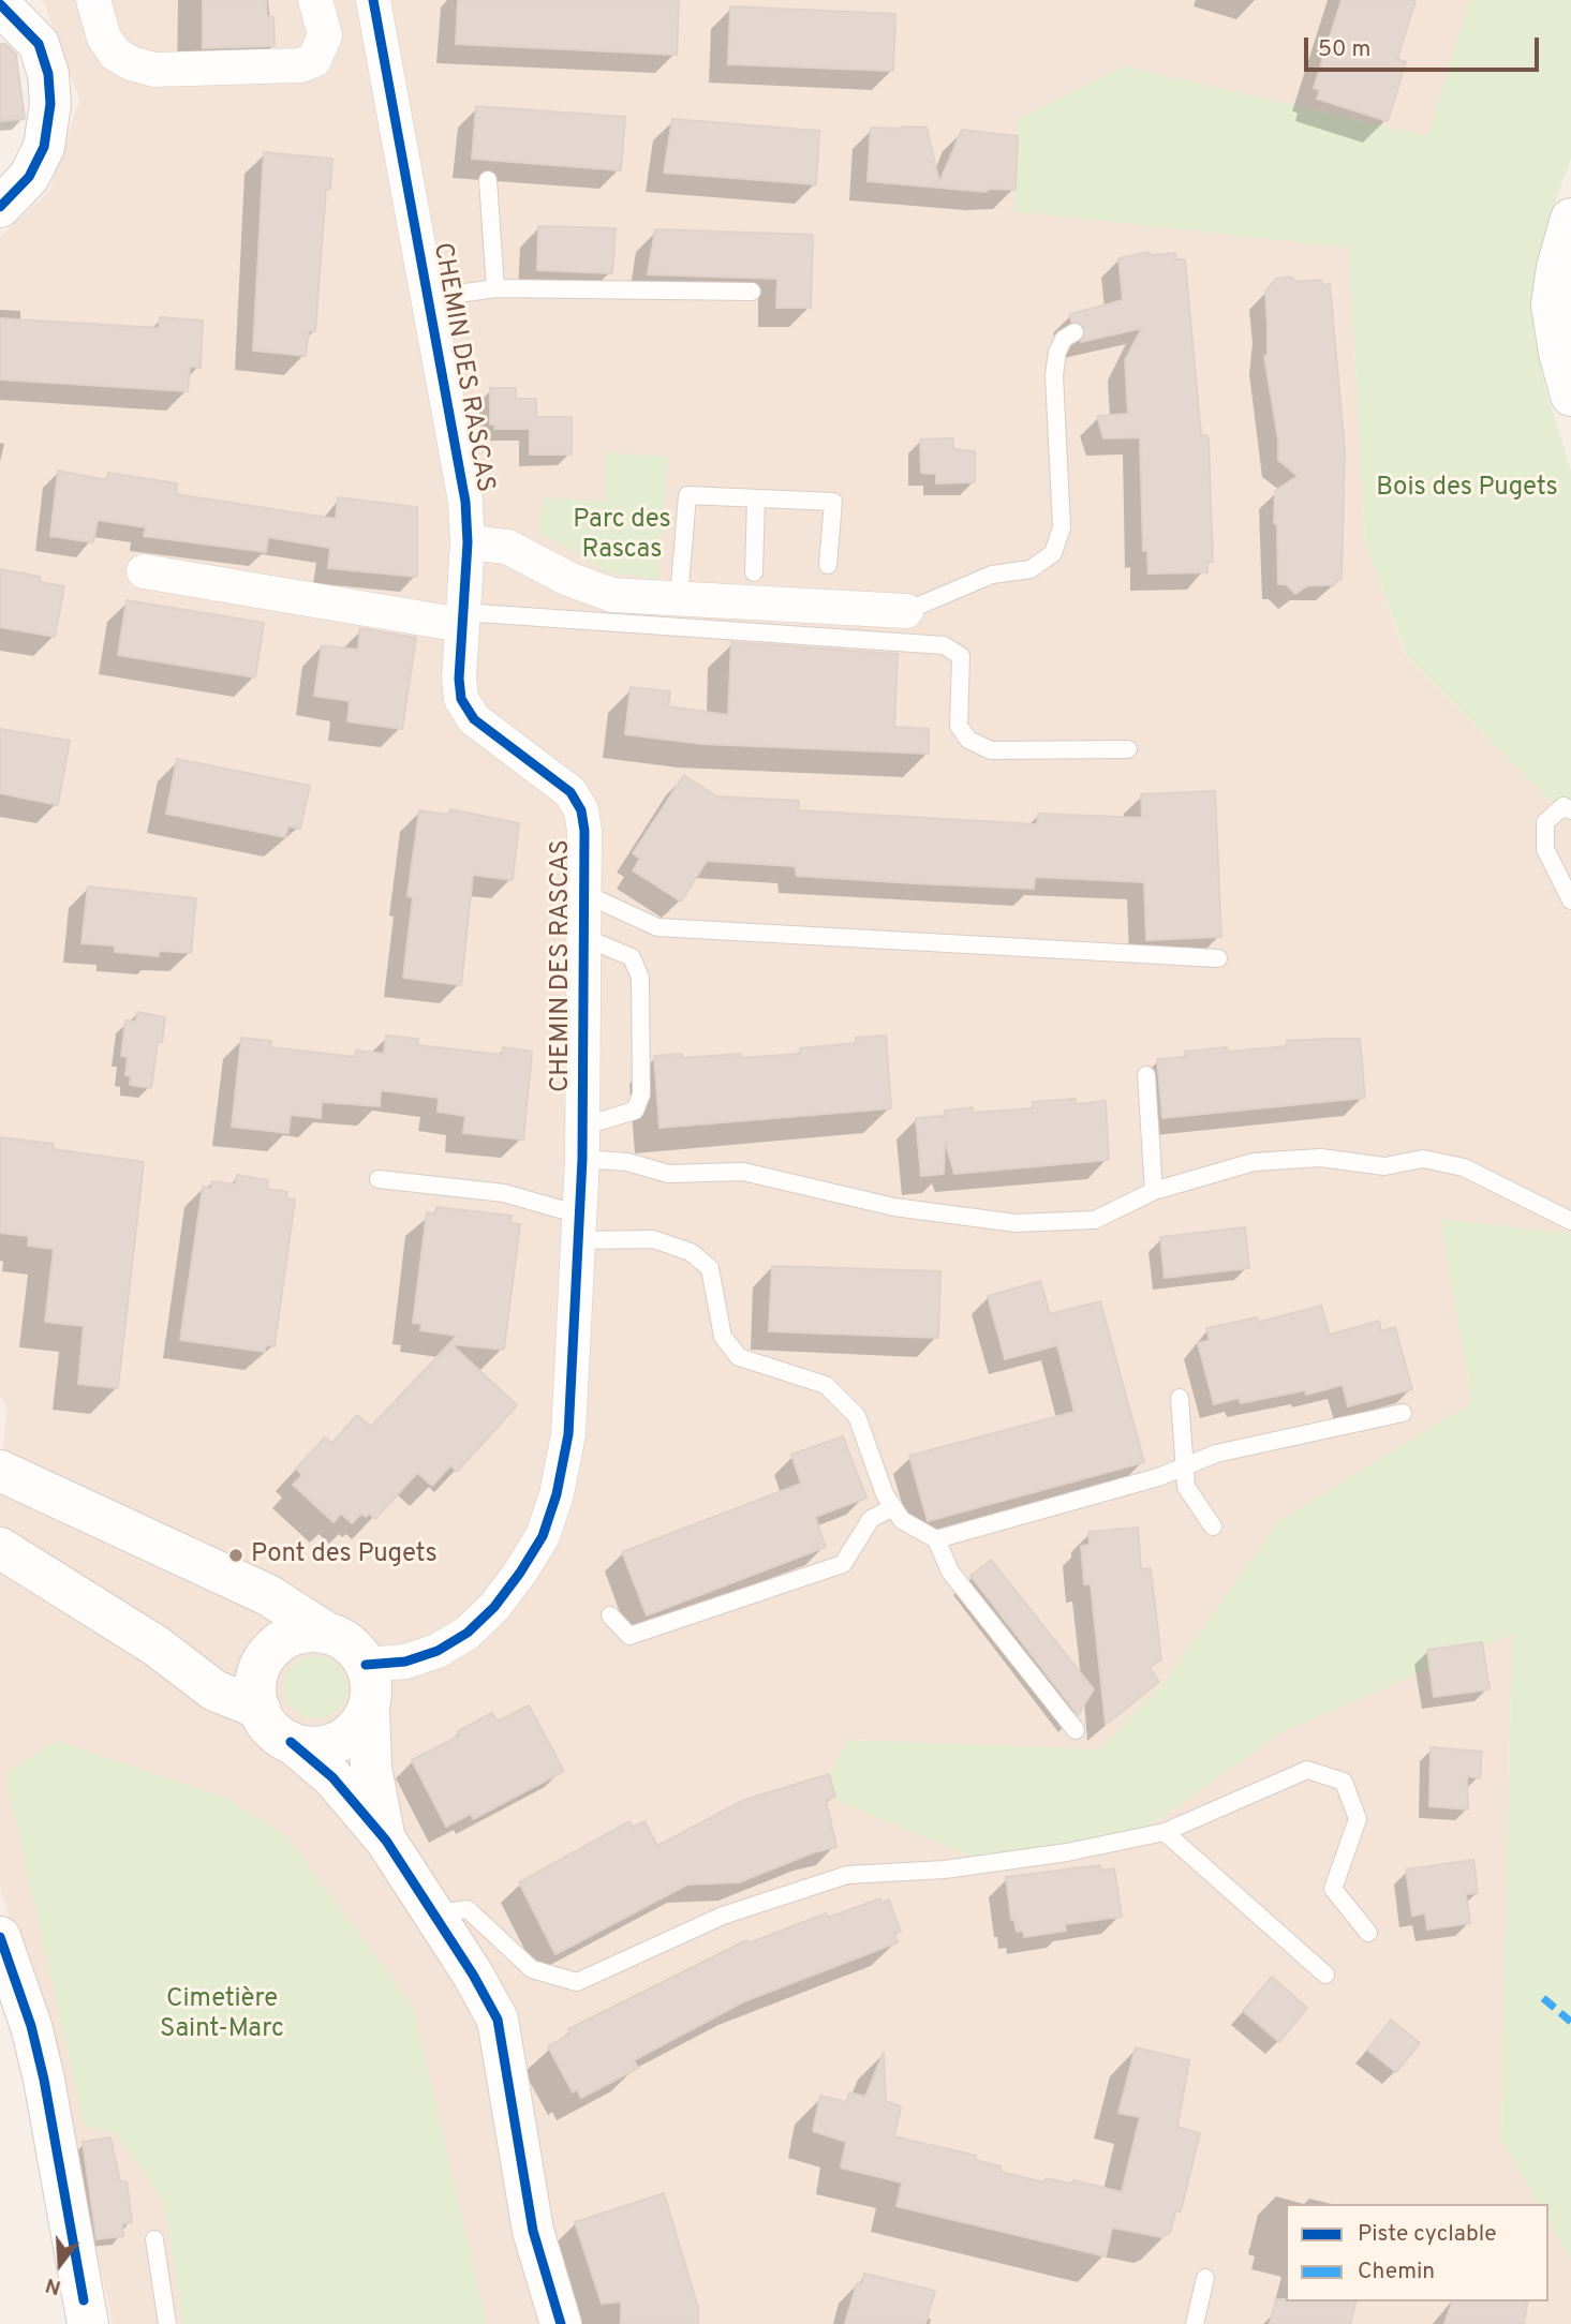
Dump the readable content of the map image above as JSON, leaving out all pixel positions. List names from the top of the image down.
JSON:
{
  "streets": {
    "street": ["CHEMIN DES RASCAS"]
  },
  "parks": ["Bois des Pugets", "Parc des Rascas", "Cimetière Saint-Marc"],
  "places": ["Pont des Pugets"],
  "legend": ["Piste cyclable", "Chemin"],
  "scale_bar": "50 m",
  "north": "bottom"
}
